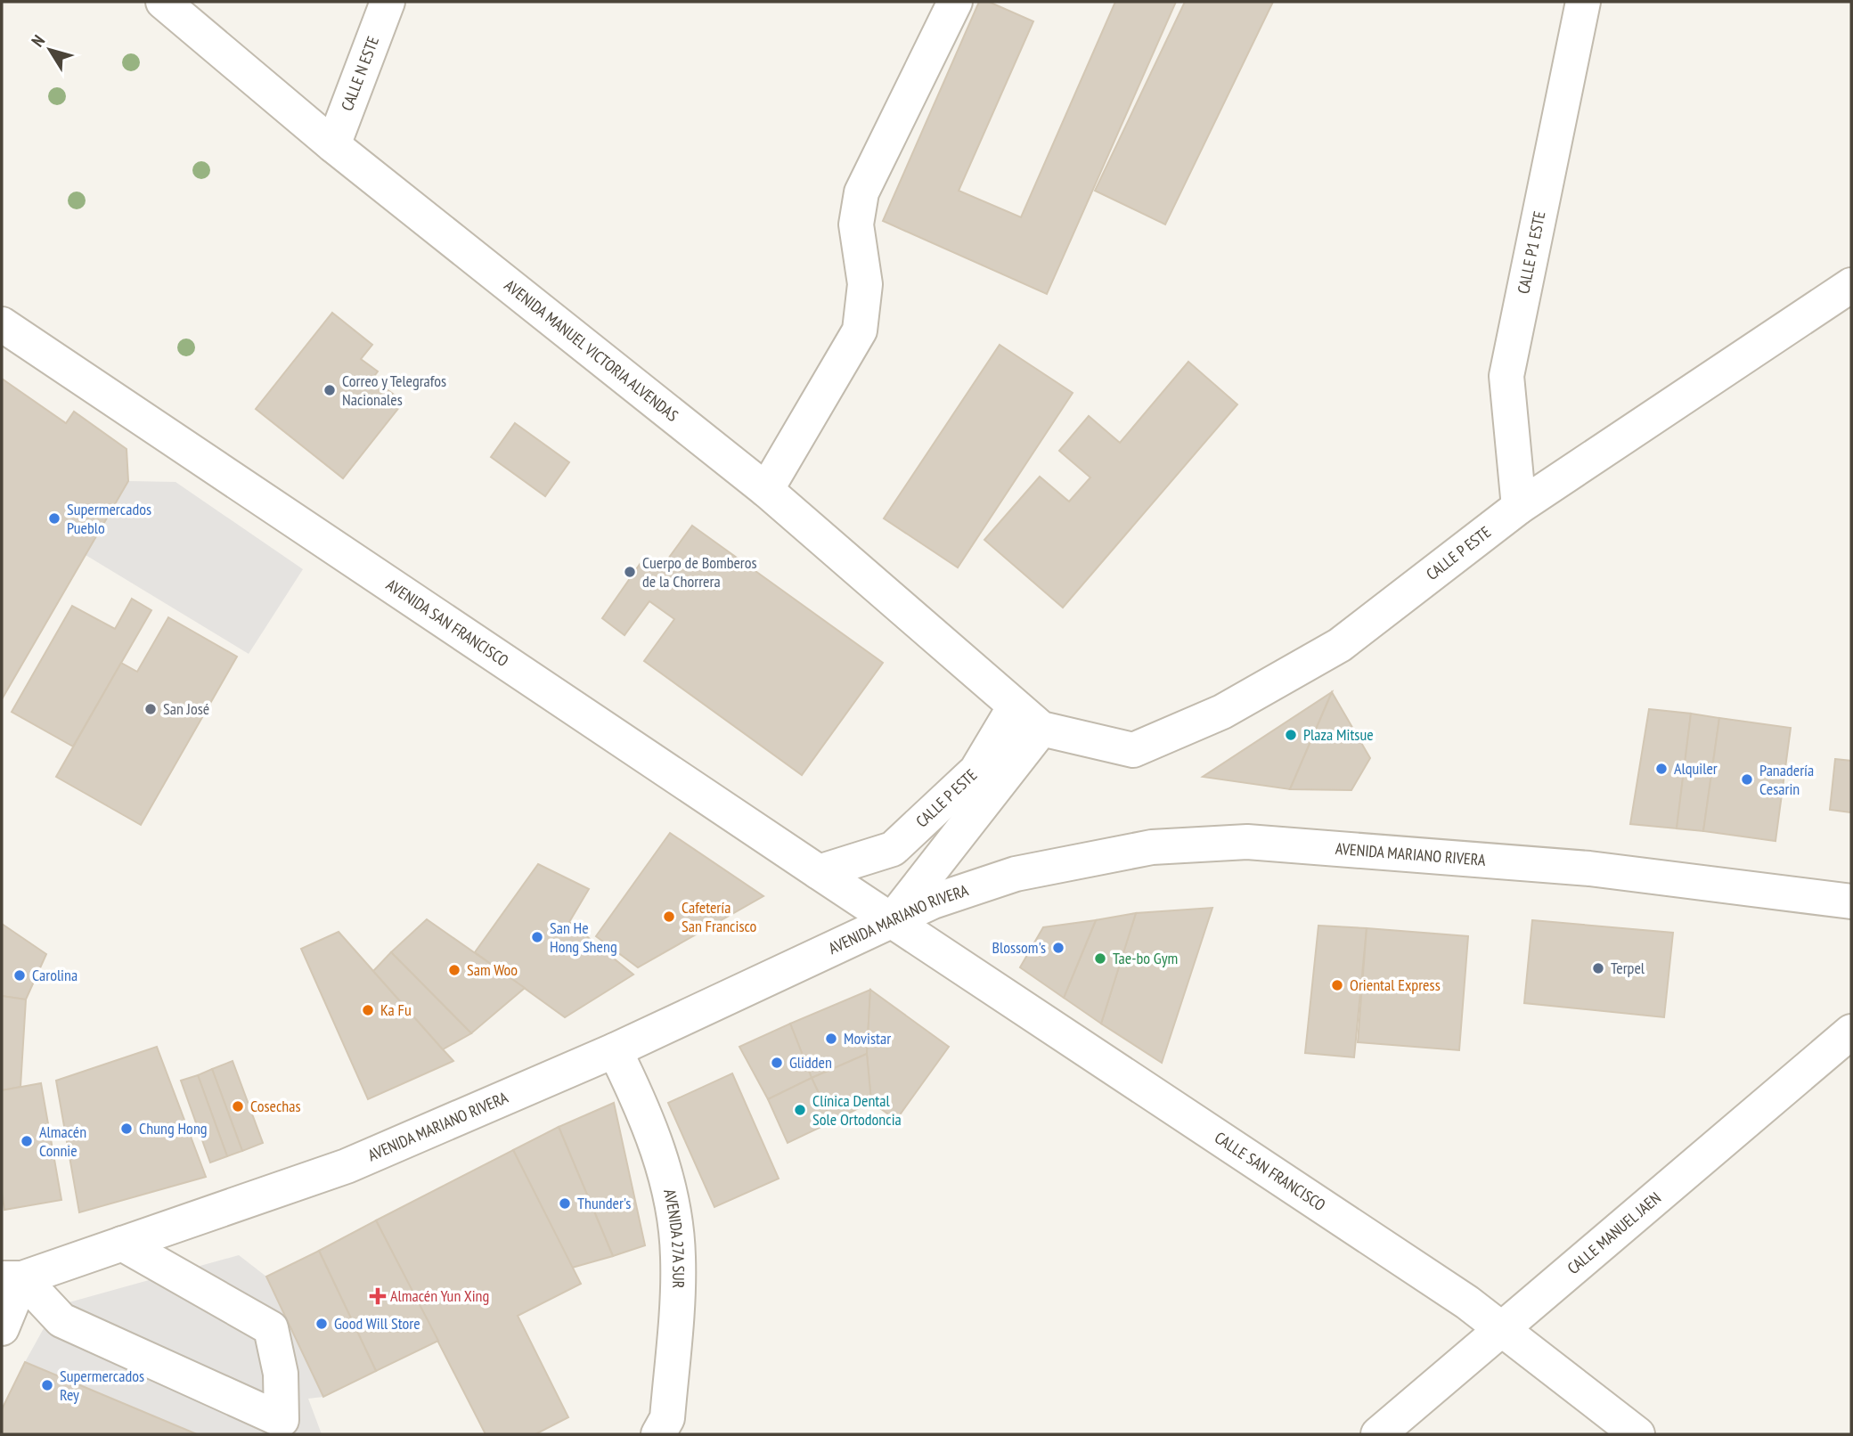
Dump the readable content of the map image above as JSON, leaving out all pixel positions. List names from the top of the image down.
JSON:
{
  "streets": {
    "street": [
      "CALLE N ESTE",
      "CALLE P1 ESTE",
      "AVENIDA MANUEL VICTORIA ALVENDAS",
      "CALLE P ESTE",
      "AVENIDA SAN FRANCISCO",
      "AVENIDA MARIANO RIVERA",
      "CALLE SAN FRANCISCO",
      "CALLE MANUEL JAEN",
      "AVENIDA 27A SUR"
    ]
  },
  "crossings": [
    ["CALLE N ESTE", "AVENIDA MANUEL VICTORIA ALVENDAS"],
    ["CALLE P1 ESTE", "CALLE P ESTE"],
    ["AVENIDA MANUEL VICTORIA ALVENDAS", "CALLE P ESTE"],
    ["CALLE P ESTE", "AVENIDA SAN FRANCISCO"],
    ["CALLE P ESTE", "AVENIDA MARIANO RIVERA"],
    ["CALLE P ESTE", "CALLE SAN FRANCISCO"],
    ["AVENIDA SAN FRANCISCO", "AVENIDA MARIANO RIVERA"],
    ["AVENIDA SAN FRANCISCO", "CALLE SAN FRANCISCO"],
    ["AVENIDA MARIANO RIVERA", "CALLE SAN FRANCISCO"],
    ["AVENIDA MARIANO RIVERA", "AVENIDA 27A SUR"],
    ["CALLE SAN FRANCISCO", "CALLE MANUEL JAEN"]
  ],
  "places": {
    "other": [
      "Correo y Telegrafos Nacionales",
      "Supermercados Pueblo",
      "Cuerpo de Bomberos de la Chorrera",
      "San José",
      "Plaza Mitsue",
      "Alquiler",
      "Panadería Cesarin",
      "Cafetería San Francisco",
      "San He Hong Sheng",
      "Blossom's",
      "Tae-bo Gym",
      "Terpel",
      "Sam Woo",
      "Carolina",
      "Oriental Express",
      "Ka Fu",
      "Movistar",
      "Glidden",
      "Cosechas",
      "Clínica Dental Sole Ortodoncia",
      "Chung Hong",
      "Almacén Connie",
      "Thunder's",
      "Good Will Store",
      "Supermercados Rey"
    ],
    "health": ["Almacén Yun Xing"]
  },
  "north": "top left"
}
